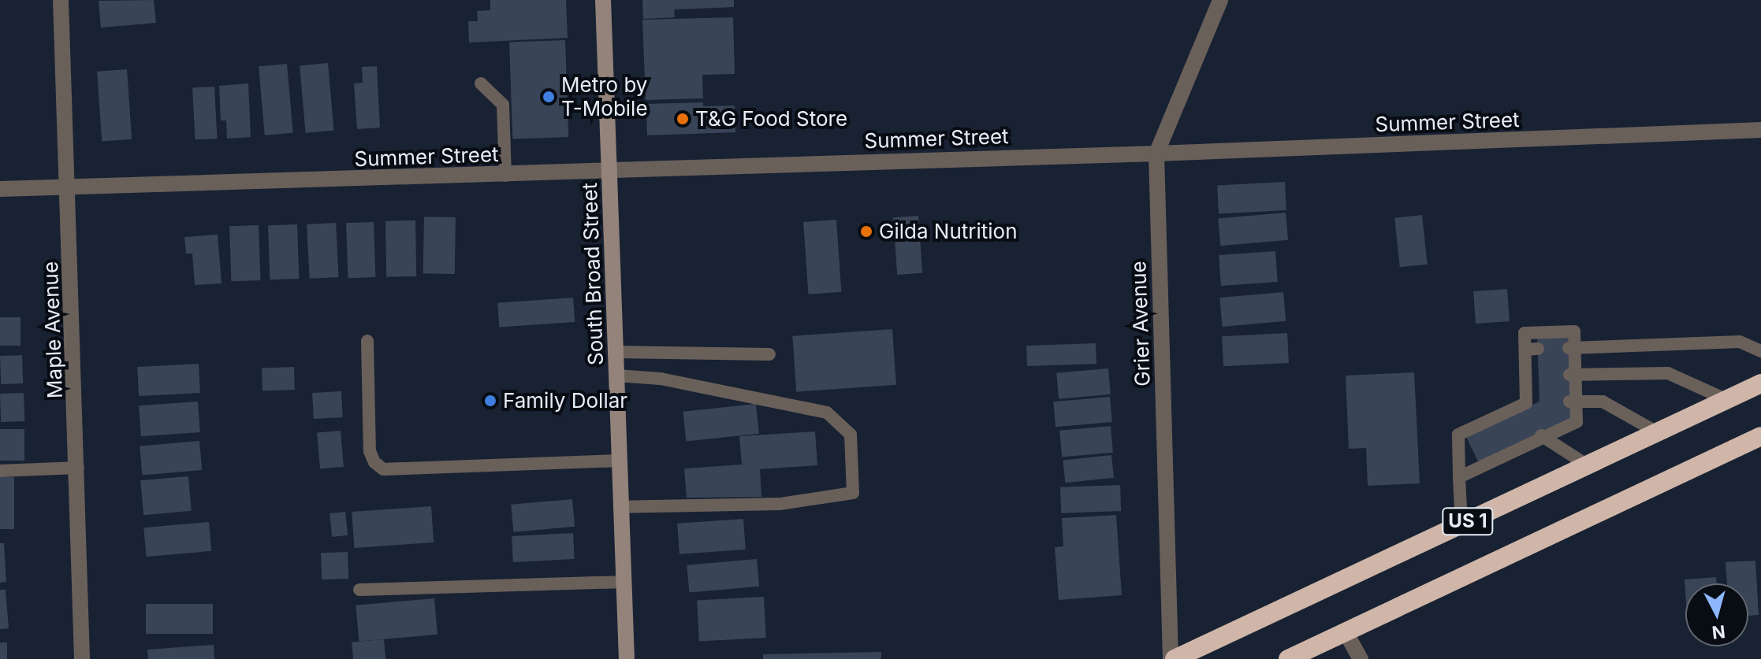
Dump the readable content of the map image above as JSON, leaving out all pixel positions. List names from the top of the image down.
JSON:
{
  "streets": {
    "highway": ["US 1"],
    "street": [
      "Summer Street",
      "South Broad Street",
      "Grier Avenue",
      "Maple Avenue"
    ]
  },
  "crossings": [
    ["Summer Street", "South Broad Street"],
    ["Summer Street", "Grier Avenue"],
    ["Summer Street", "Maple Avenue"],
    ["Grier Avenue", "US 1"]
  ],
  "places": [
    "Metro by T-Mobile",
    "T&G Food Store",
    "Gilda Nutrition",
    "Family Dollar"
  ],
  "north": "bottom"
}
